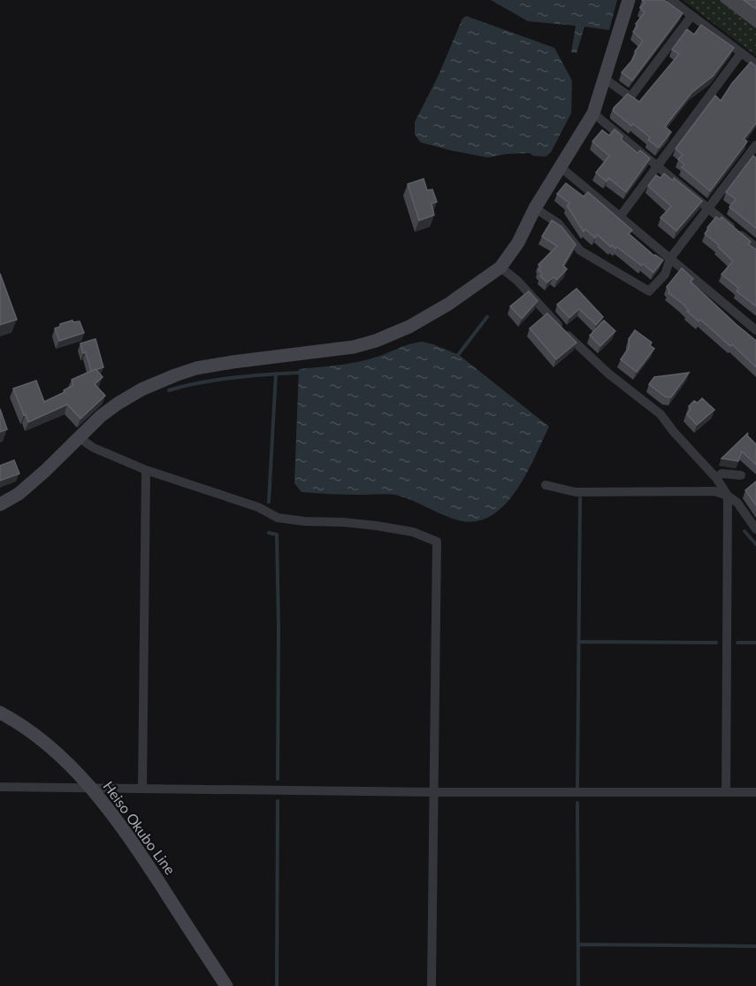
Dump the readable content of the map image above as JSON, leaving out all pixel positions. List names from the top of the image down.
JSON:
{
  "streets": {
    "street": ["Heiso Okubo Line"]
  }
}
